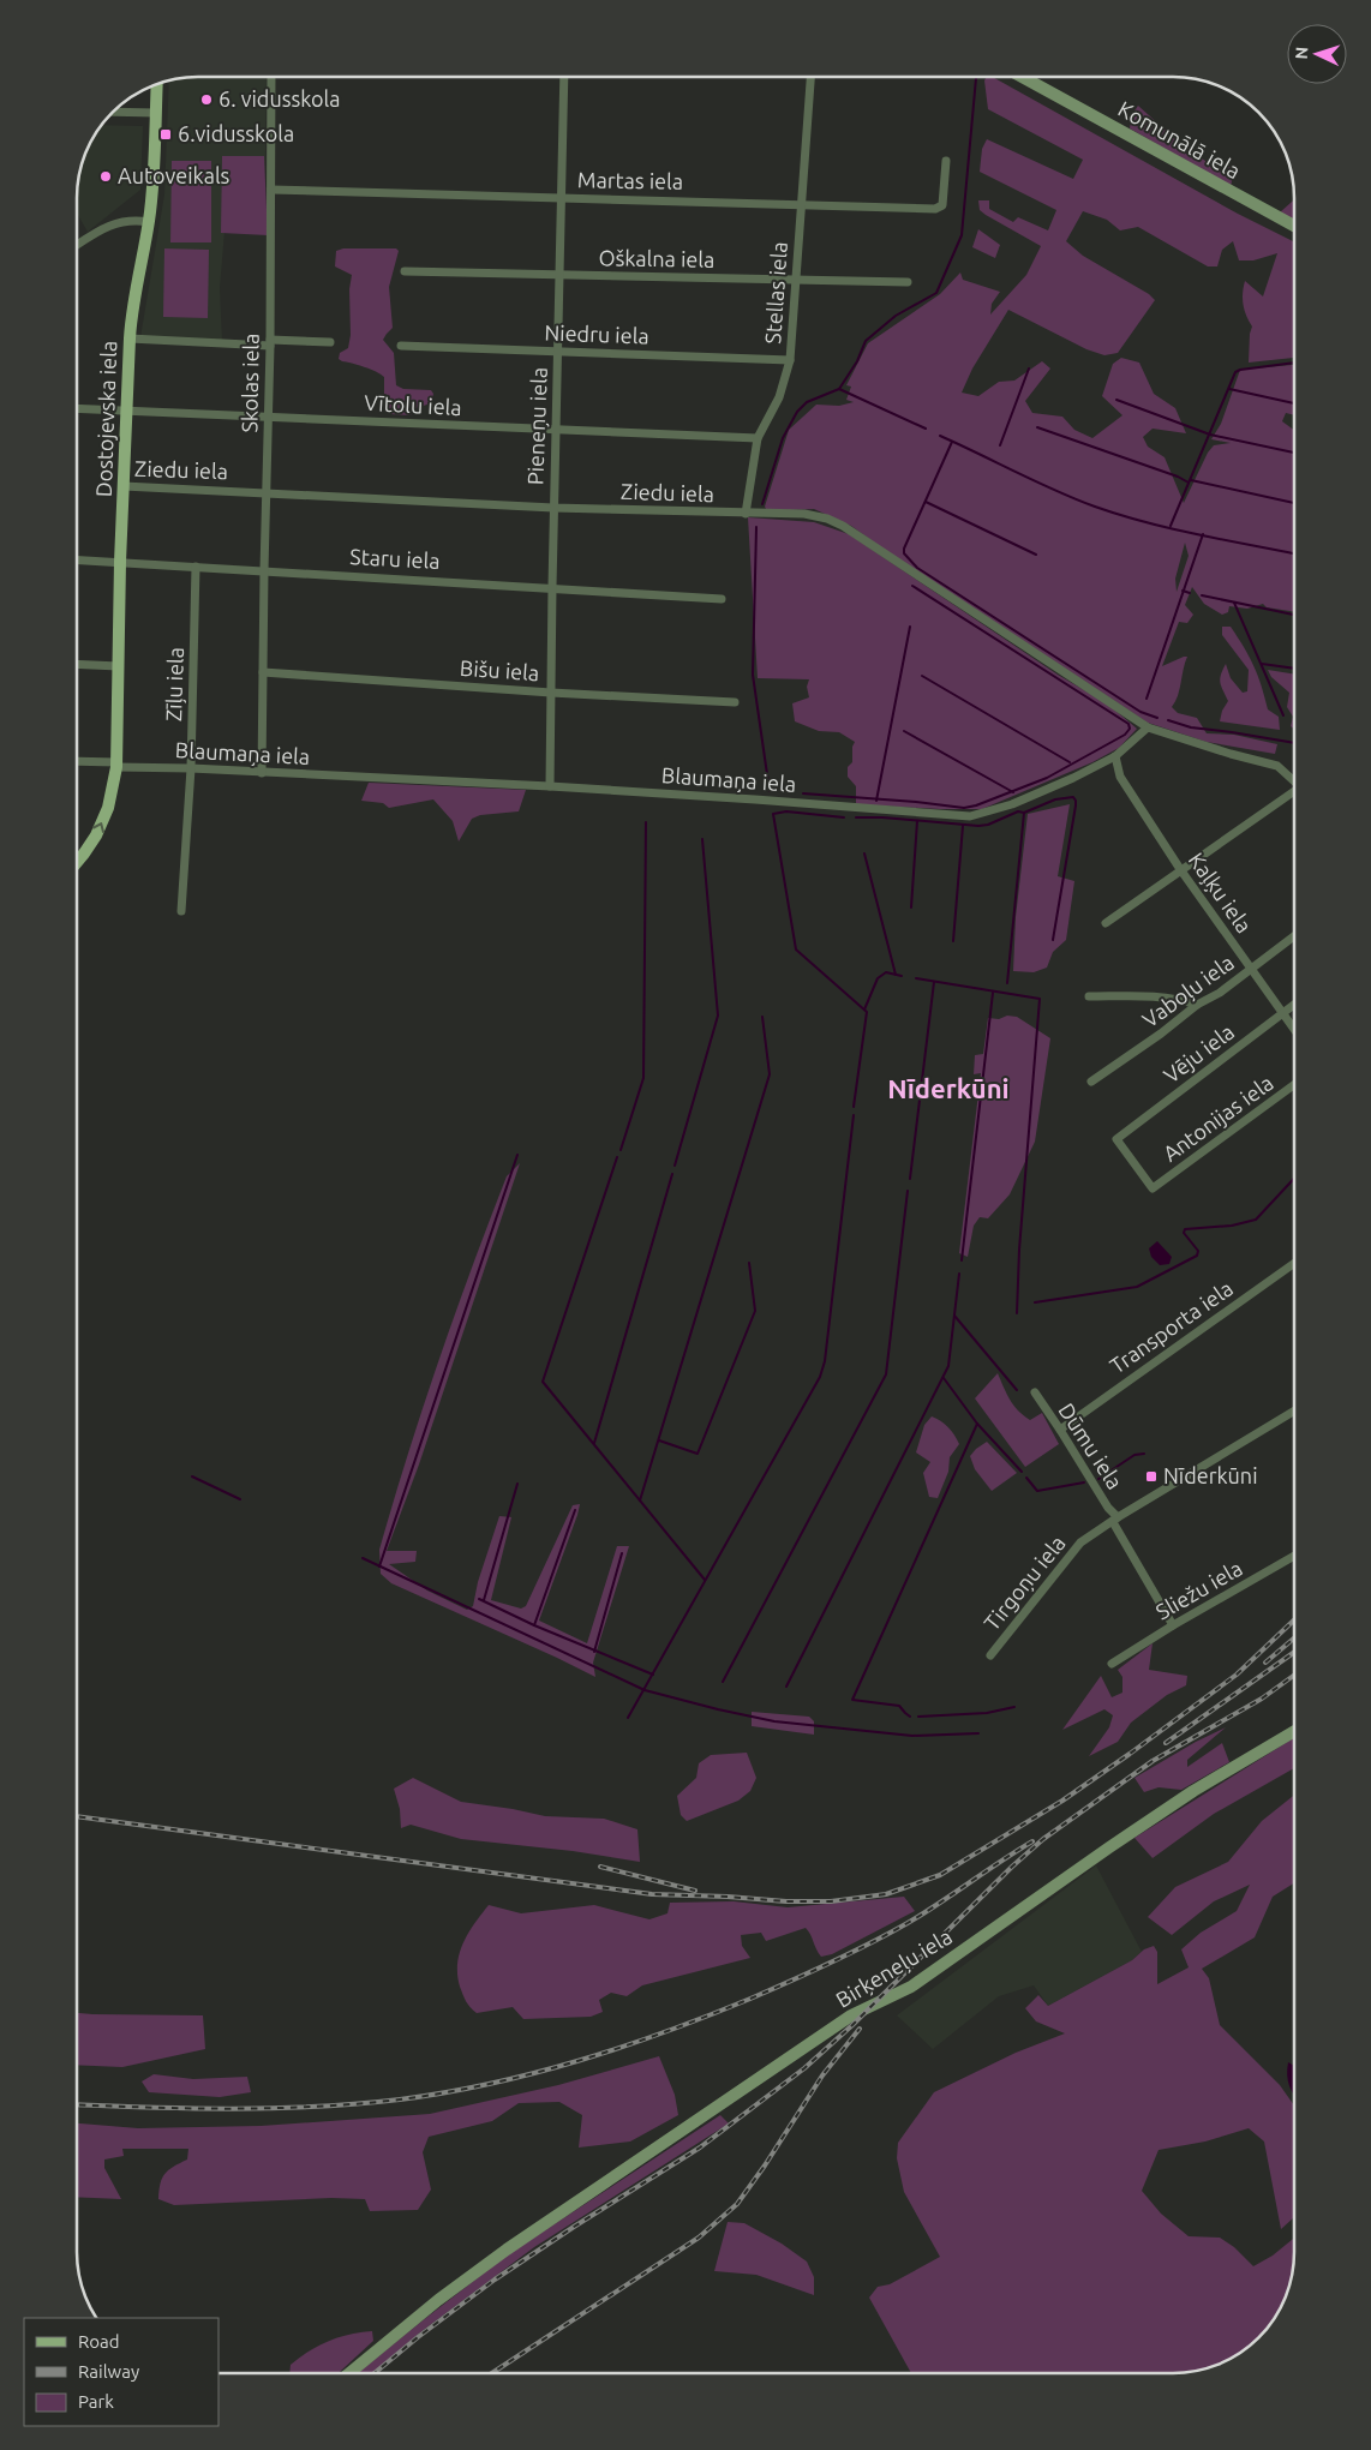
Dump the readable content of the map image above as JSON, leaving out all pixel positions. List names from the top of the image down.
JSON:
{
  "streets": {
    "main road": ["Komunālā iela", "Dostojevska iela", "Birķeneļu iela"],
    "street": [
      "Martas iela",
      "Oškalna iela",
      "Stellas iela",
      "Niedru iela",
      "Skolas iela",
      "Vītolu iela",
      "Pieneņu iela",
      "Ziedu iela",
      "Staru iela",
      "Bišu iela",
      "Zīļu iela",
      "Blaumaņa iela",
      "Kaļķu iela",
      "Vaboļu iela",
      "Vēju iela",
      "Antonijas iela",
      "Transporta iela",
      "Dūmu iela",
      "Tirgoņu iela",
      "Sliežu iela"
    ]
  },
  "crossings": [
    ["Martas iela", "Stellas iela"],
    ["Martas iela", "Skolas iela"],
    ["Martas iela", "Pieneņu iela"],
    ["Oškalna iela", "Stellas iela"],
    ["Oškalna iela", "Pieneņu iela"],
    ["Stellas iela", "Niedru iela"],
    ["Stellas iela", "Vītolu iela"],
    ["Stellas iela", "Ziedu iela"],
    ["Niedru iela", "Pieneņu iela"],
    ["Skolas iela", "Vītolu iela"],
    ["Skolas iela", "Ziedu iela"],
    ["Skolas iela", "Staru iela"],
    ["Skolas iela", "Bišu iela"],
    ["Skolas iela", "Blaumaņa iela"],
    ["Vītolu iela", "Dostojevska iela"],
    ["Vītolu iela", "Pieneņu iela"],
    ["Dostojevska iela", "Ziedu iela"],
    ["Dostojevska iela", "Staru iela"],
    ["Dostojevska iela", "Blaumaņa iela"],
    ["Pieneņu iela", "Ziedu iela"],
    ["Pieneņu iela", "Staru iela"],
    ["Pieneņu iela", "Bišu iela"],
    ["Pieneņu iela", "Blaumaņa iela"],
    ["Ziedu iela", "Blaumaņa iela"],
    ["Staru iela", "Zīļu iela"],
    ["Zīļu iela", "Blaumaņa iela"],
    ["Blaumaņa iela", "Kaļķu iela"],
    ["Kaļķu iela", "Vaboļu iela"],
    ["Kaļķu iela", "Vēju iela"],
    ["Vēju iela", "Antonijas iela"],
    ["Transporta iela", "Dūmu iela"],
    ["Dūmu iela", "Tirgoņu iela"],
    ["Dūmu iela", "Sliežu iela"]
  ],
  "districts": ["Nīderkūni"],
  "places": {
    "other": ["6. vidusskola", "Autoveikals"],
    "transit": ["6.vidusskola", "Nīderkūni"]
  },
  "legend": ["Road", "Railway", "Park"],
  "north": "left"
}
